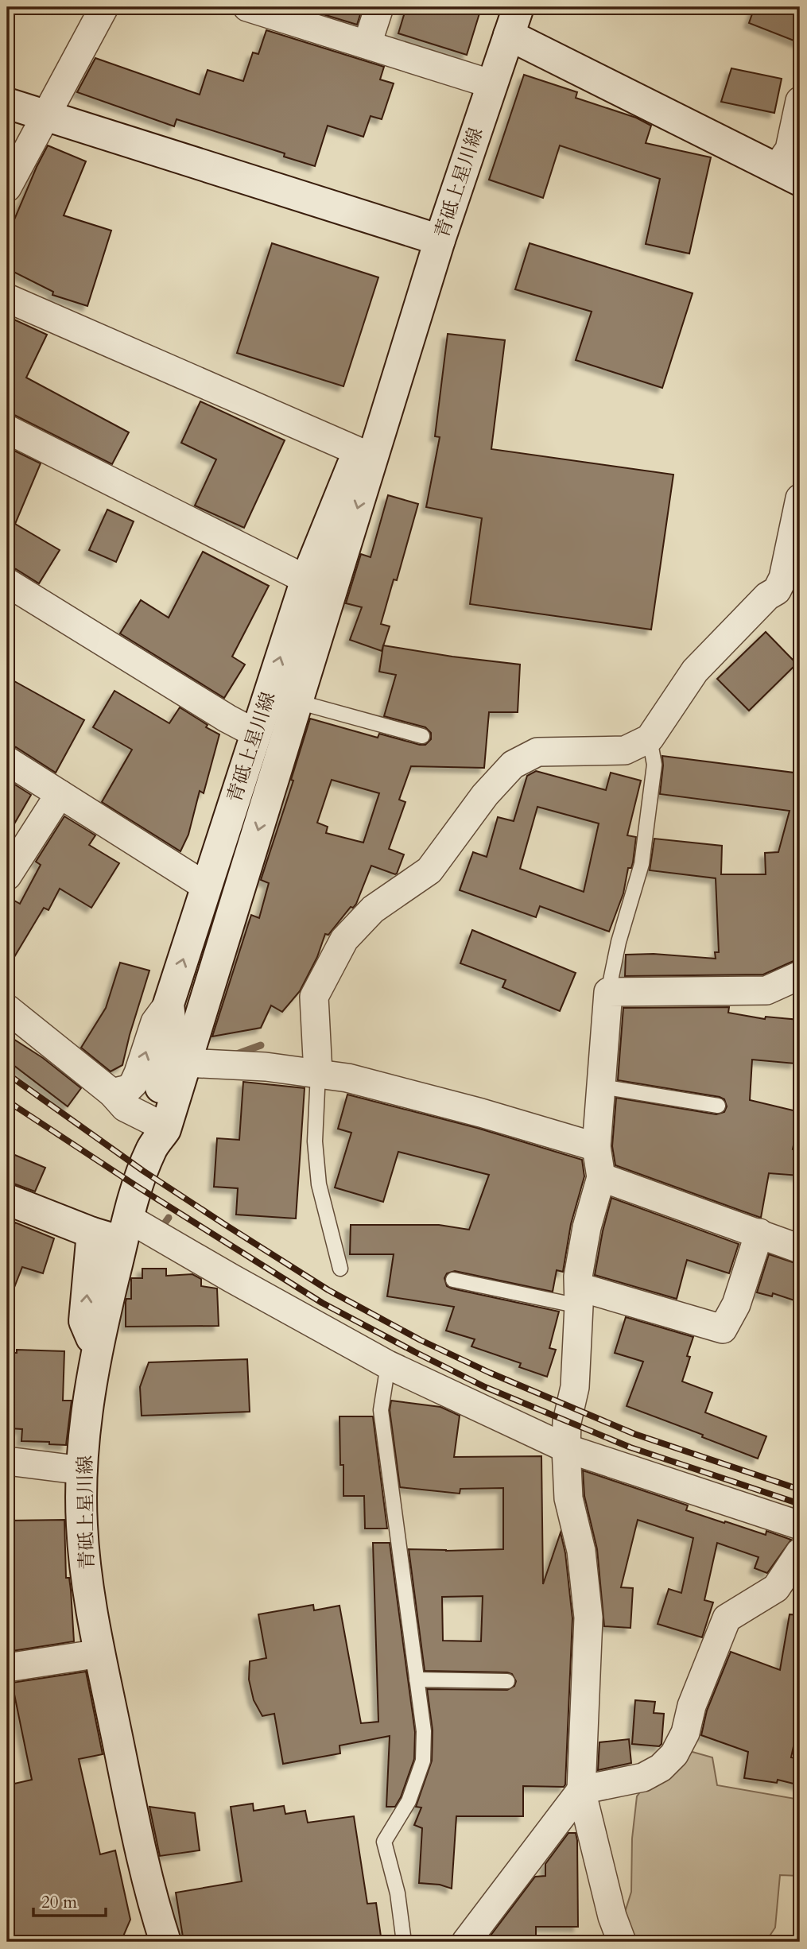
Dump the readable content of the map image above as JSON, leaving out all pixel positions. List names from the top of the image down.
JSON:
{
  "streets": {
    "main road": ["青砥上星川線"]
  },
  "scale_bar": "20 m"
}
